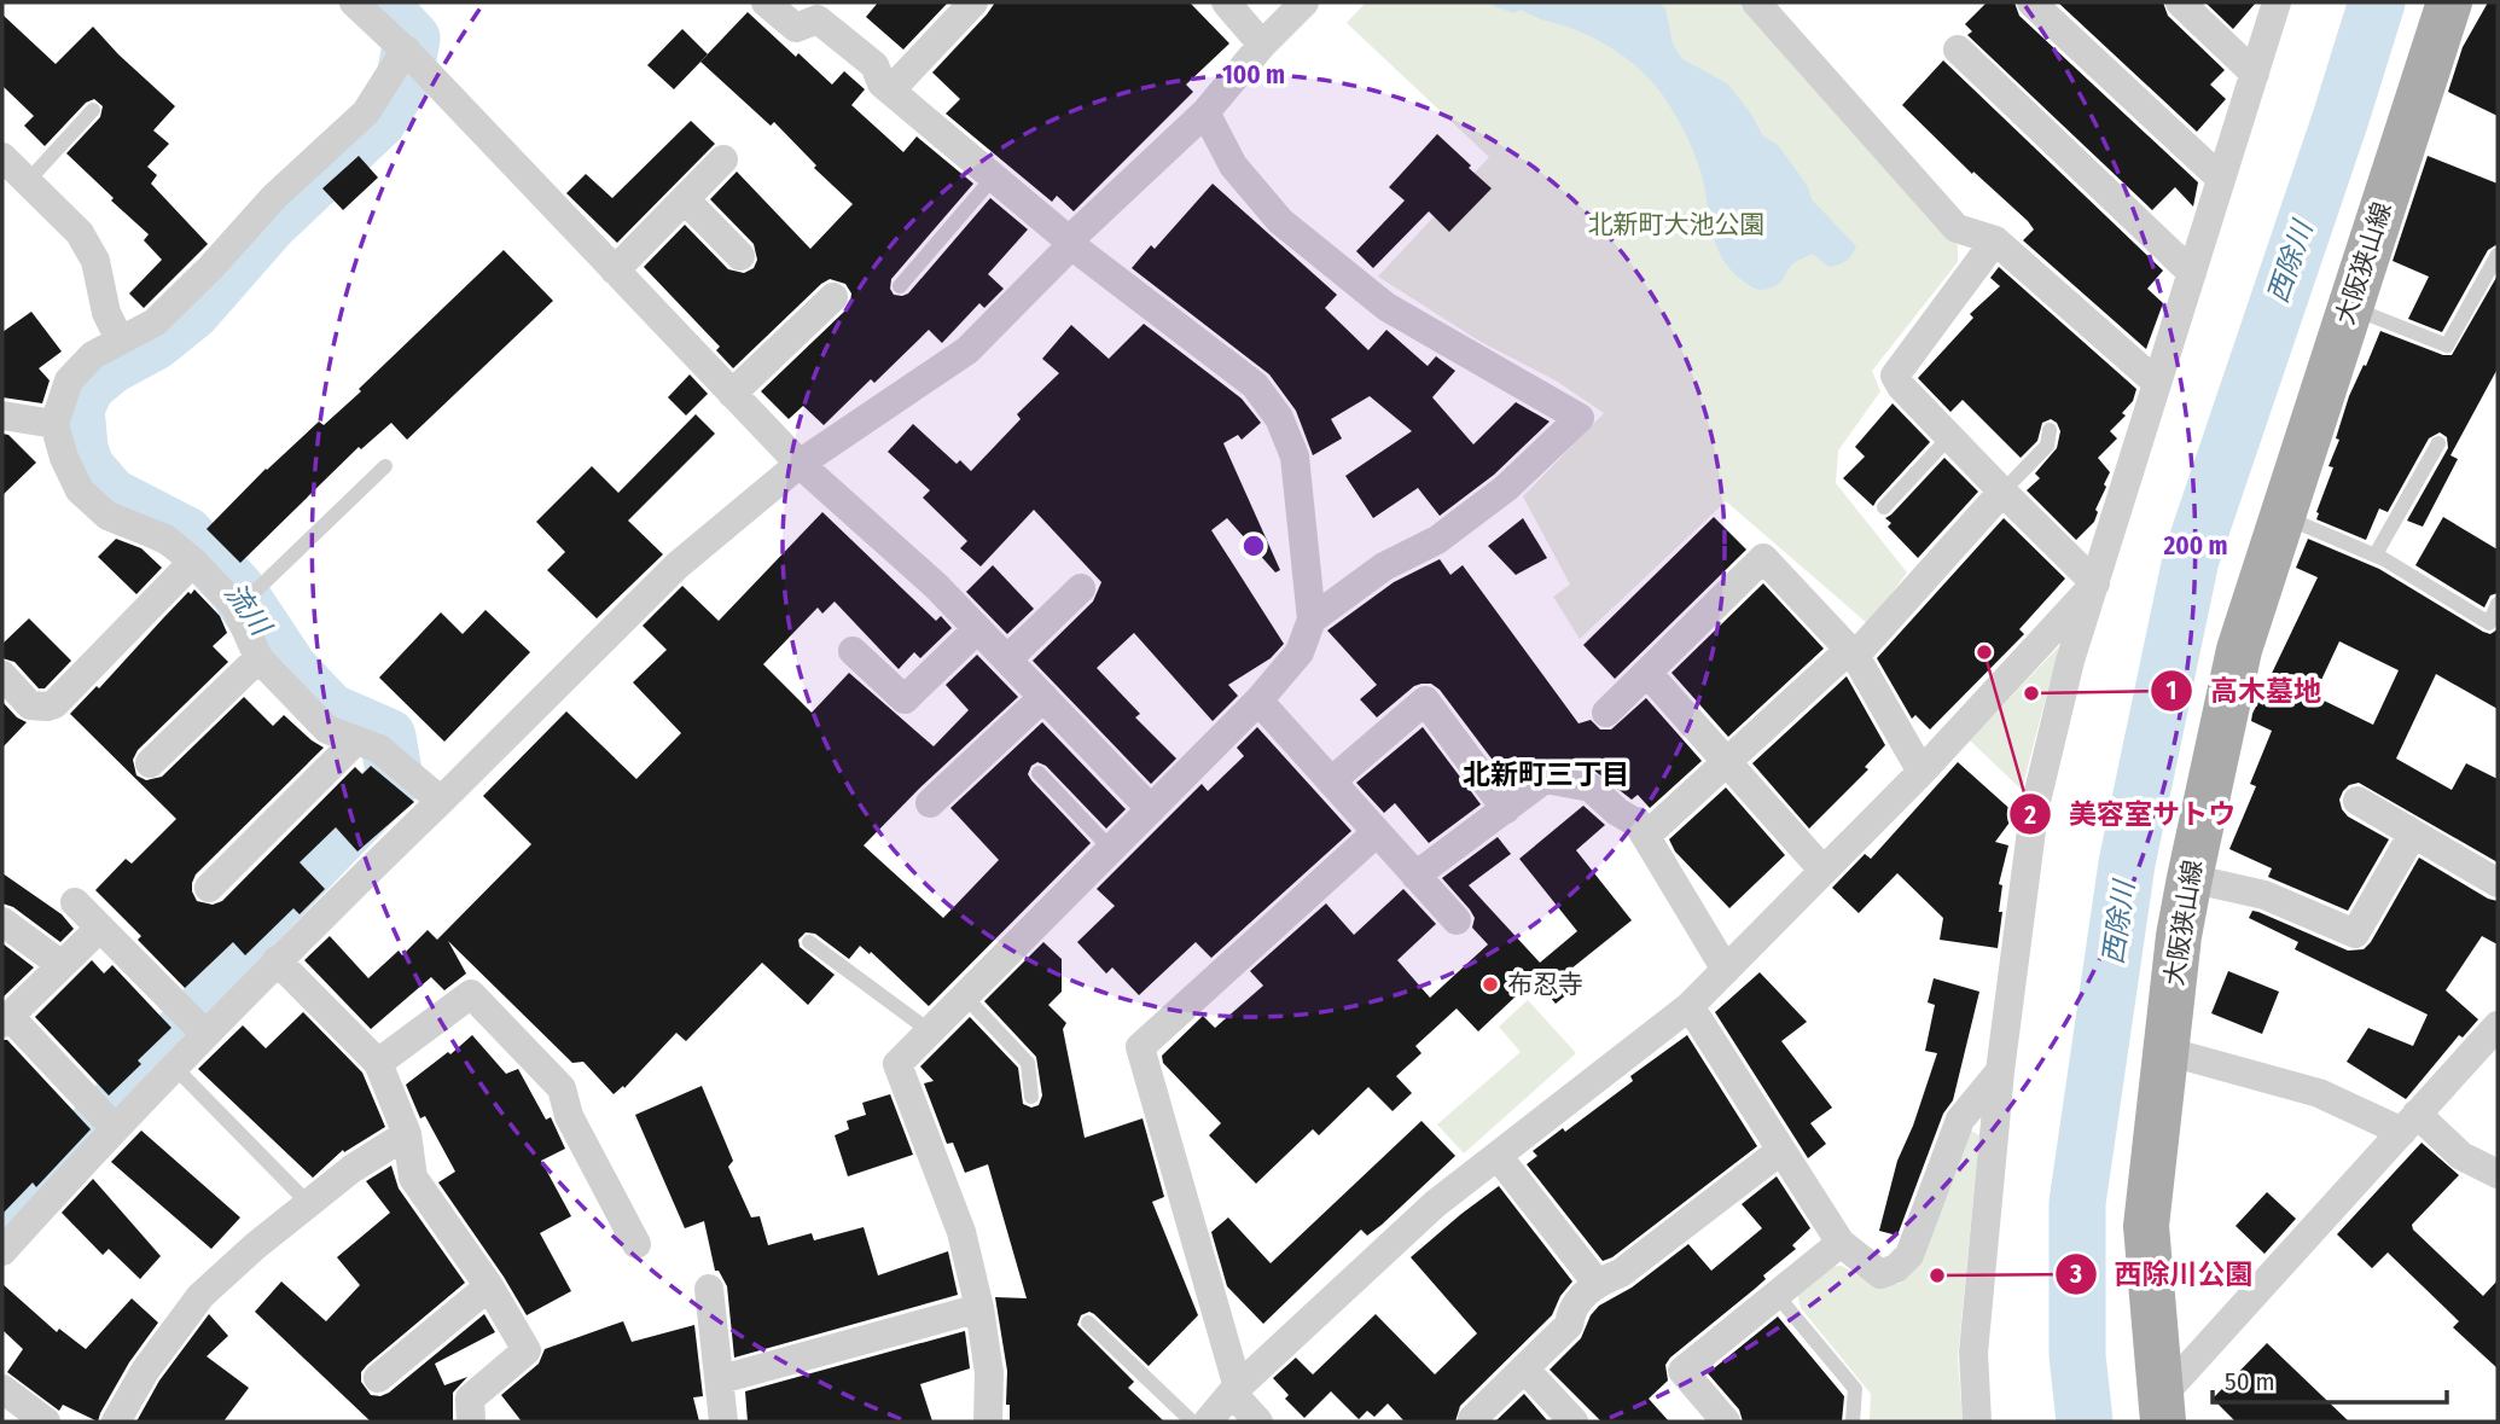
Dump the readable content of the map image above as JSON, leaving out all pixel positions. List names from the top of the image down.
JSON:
{
  "streets": {
    "main road": ["大阪狭山線"]
  },
  "districts": ["北新町三丁目"],
  "water": ["西除川", "流川"],
  "parks": ["北新町大池公園"],
  "places": [
    "美容室サトウ",
    "高木墓地",
    "布忍寺",
    "西除川公園"
  ],
  "scale_bar": "50 m",
  "rings": ["100 m", "200 m"]
}
